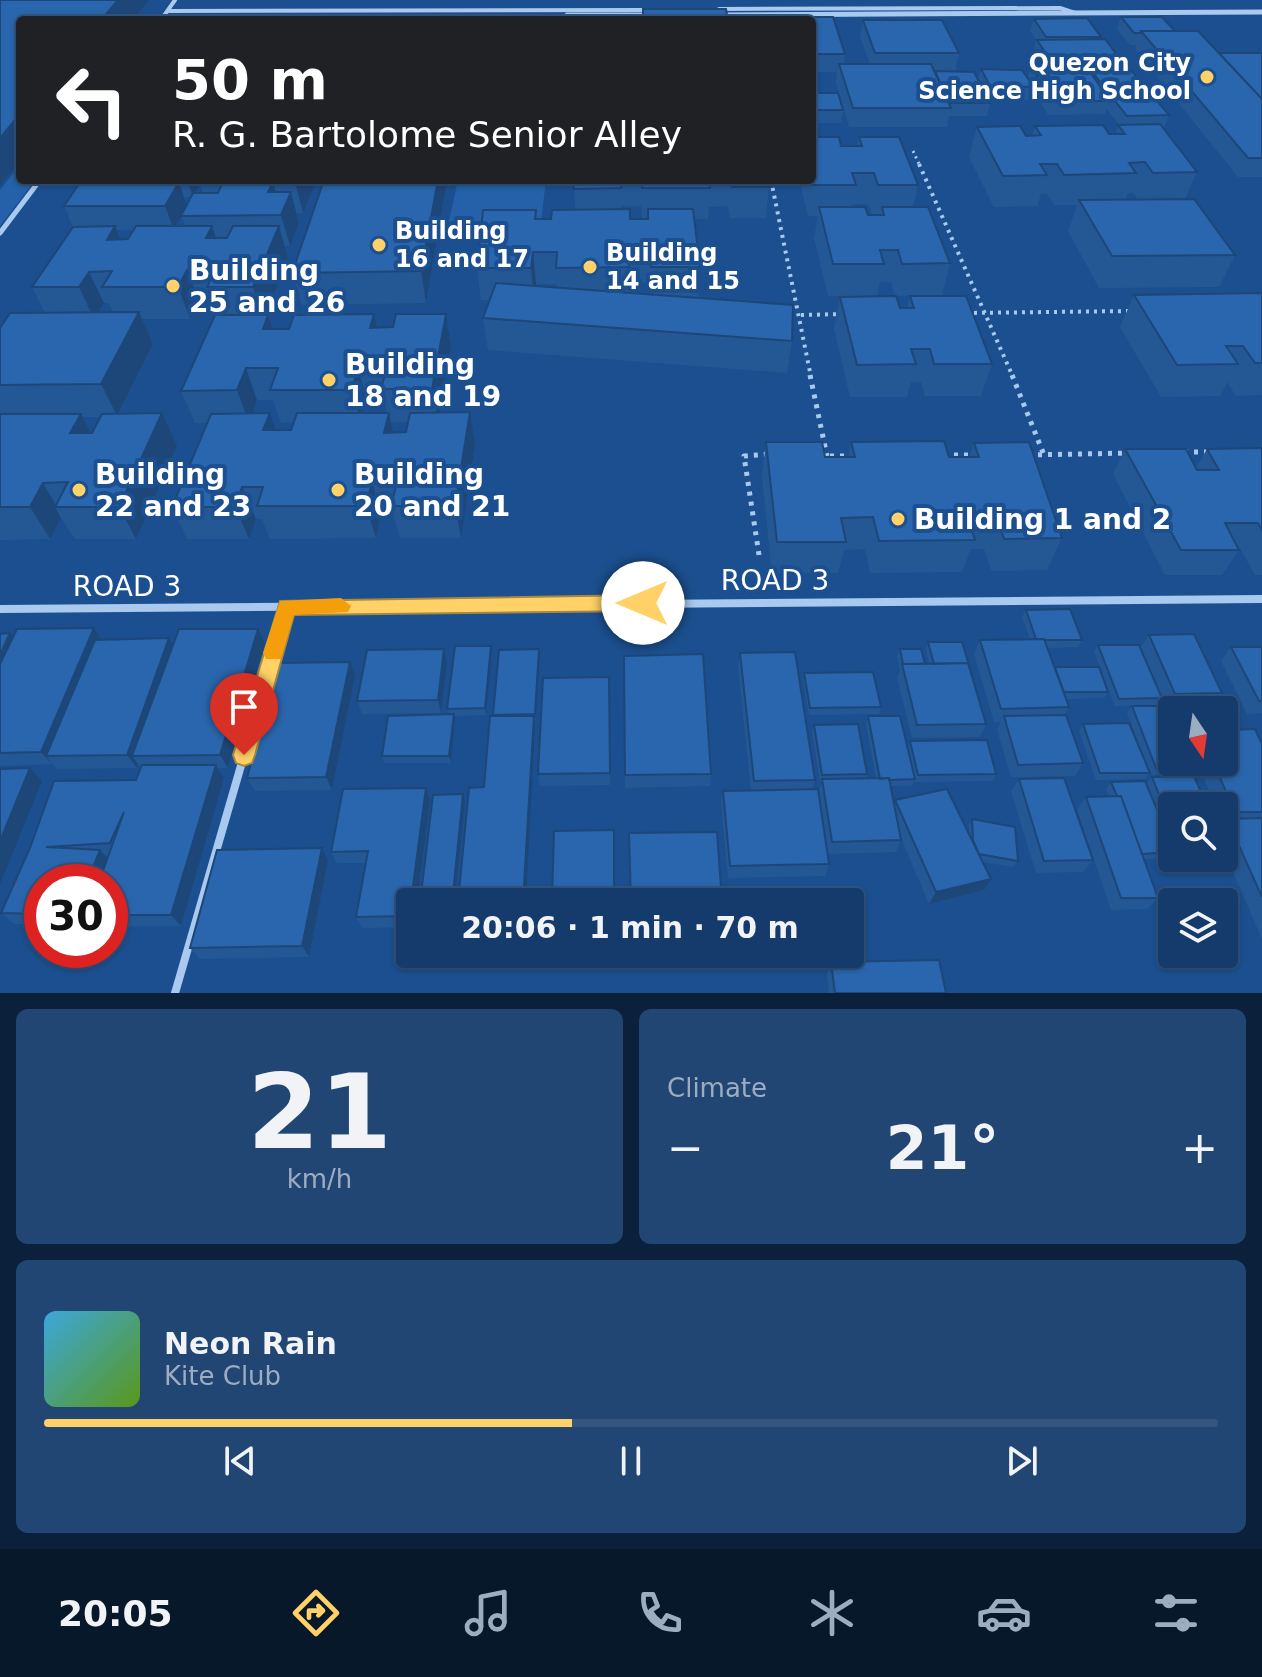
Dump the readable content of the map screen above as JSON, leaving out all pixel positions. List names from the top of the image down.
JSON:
{
  "streets": {
    "street": ["ROAD 3"]
  },
  "places": [
    "Quezon City Science High School",
    "Building 16 and 17",
    "Building 14 and 15",
    "Building 25 and 26",
    "Building 18 and 19",
    "Building 22 and 23",
    "Building 20 and 21",
    "Building 1 and 2"
  ],
  "north": "bottom",
  "page": {
    "turn": ["50 m", "R. G. Bartolome Senior Alley"],
    "limit": "30",
    "trip": "20:06 · 1 min · 70 m",
    "tile": [
      ["21", "km/h"],
      "Climate"
    ],
    "heat": ["−", "21°", "+"],
    "song": ["Neon Rain", "Kite Club"],
    "tabs": "20:05"
  }
}
